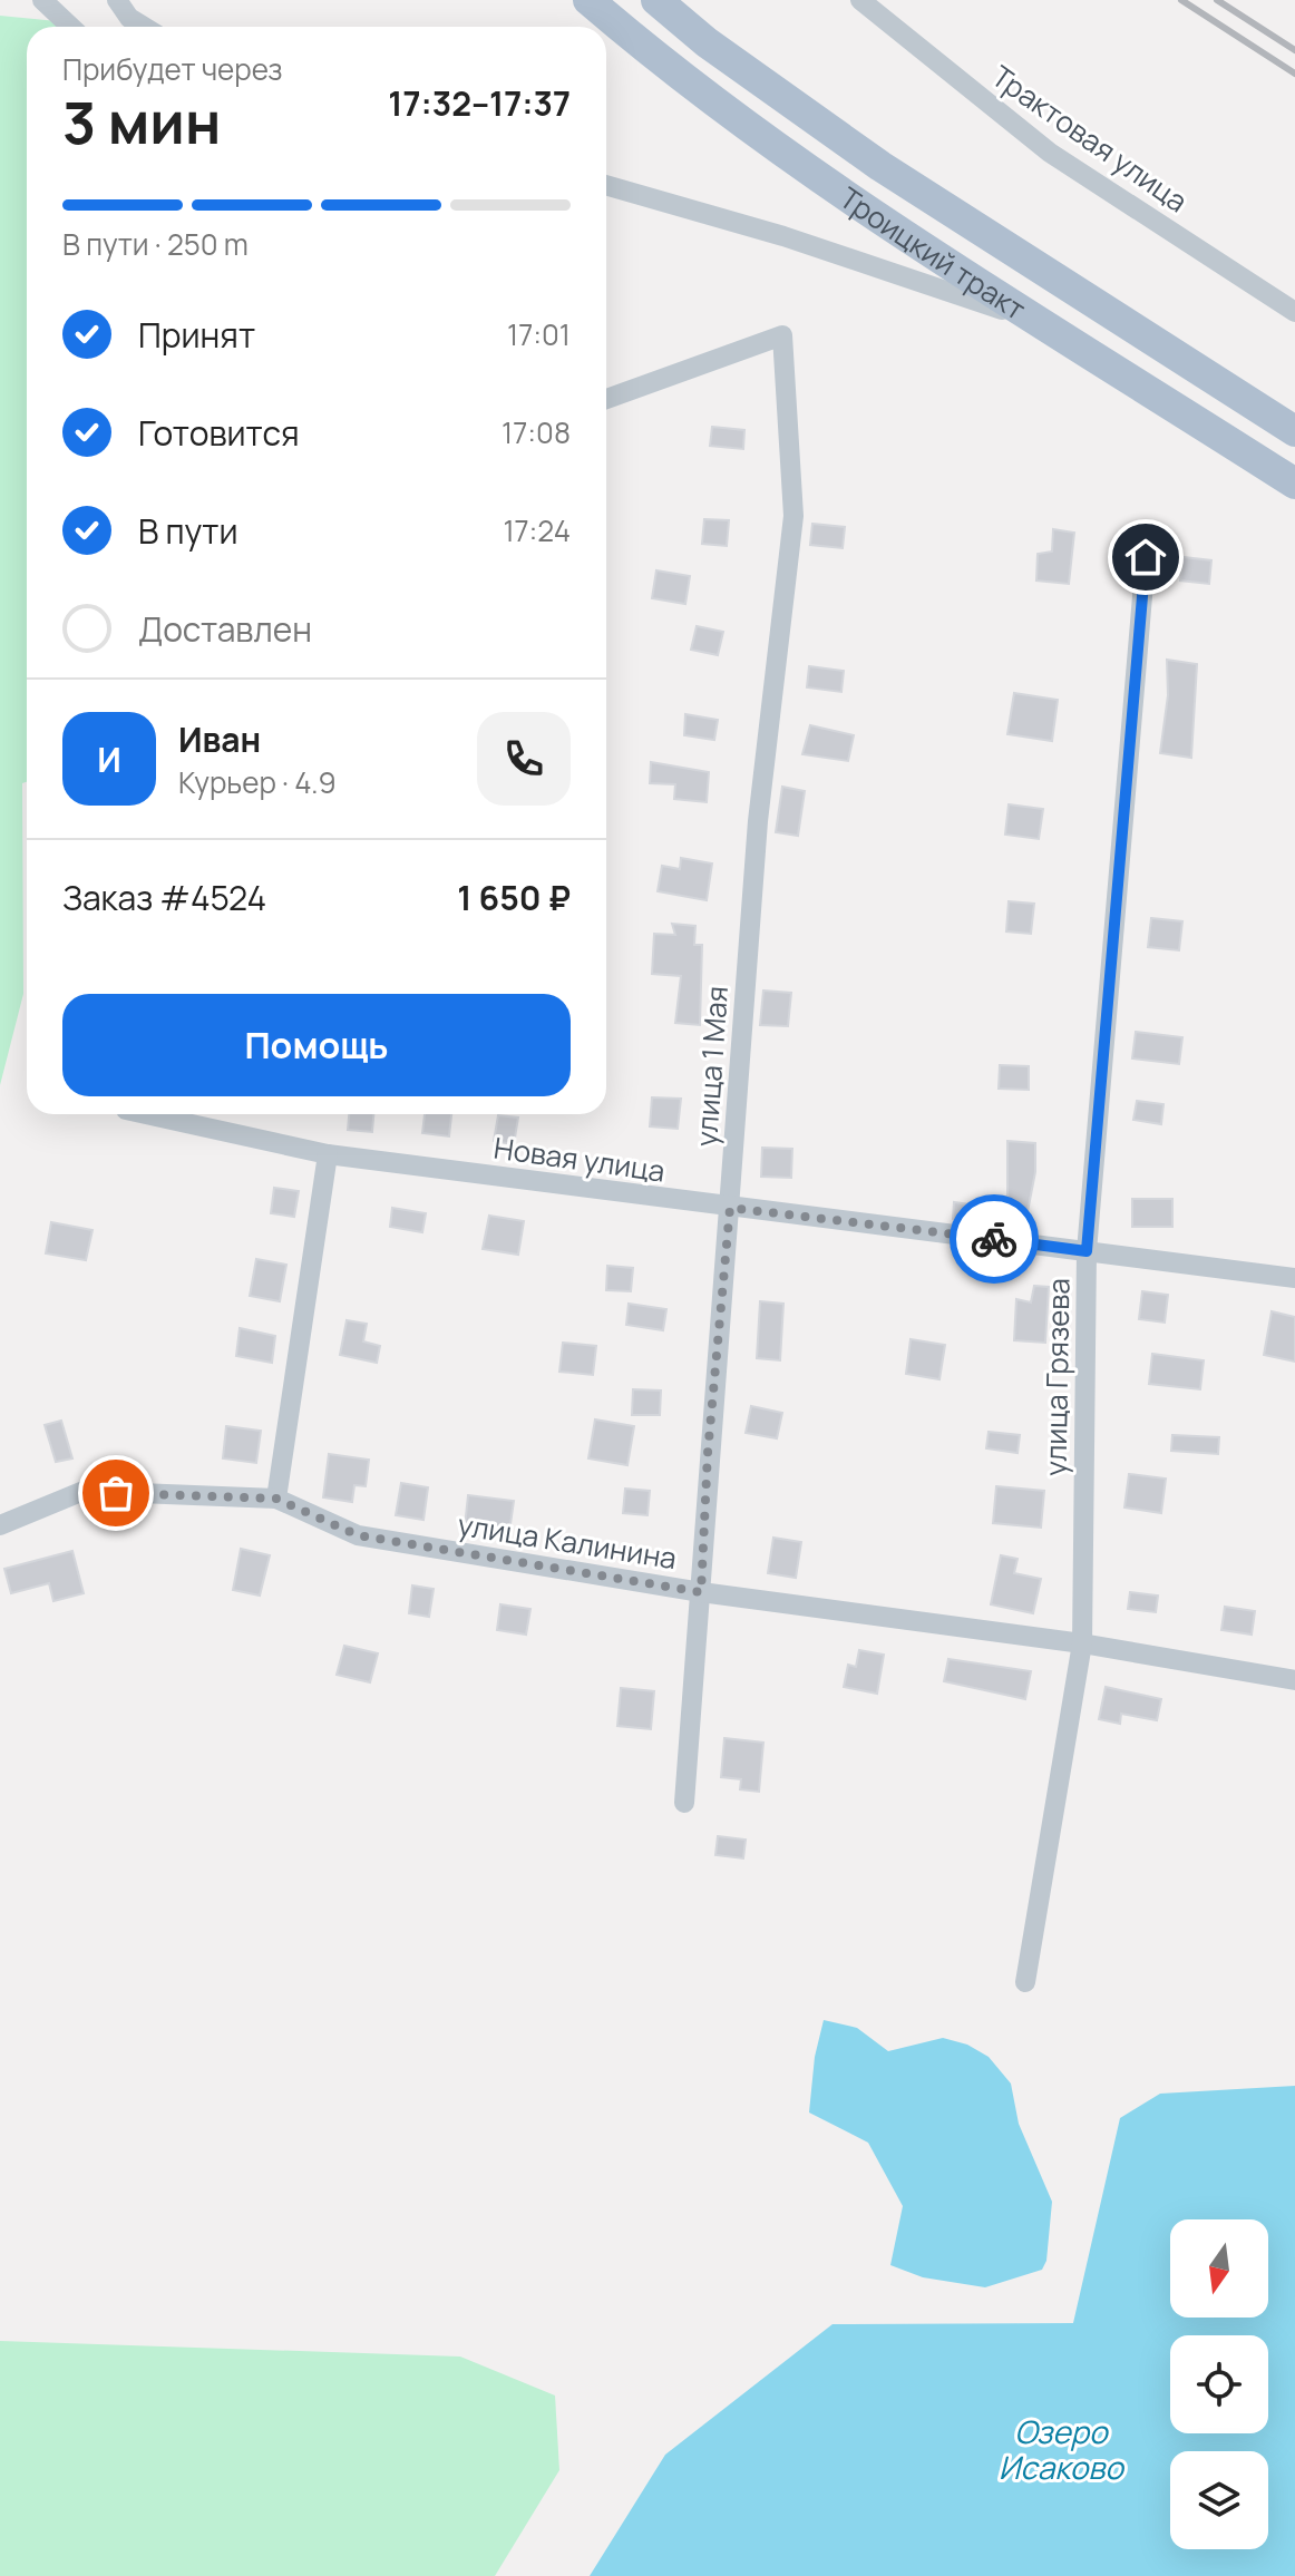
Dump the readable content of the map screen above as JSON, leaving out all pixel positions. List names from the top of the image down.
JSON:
{
  "streets": {
    "main road": ["Троицкий тракт"],
    "street": [
      "Трактовая улица",
      "улица 1 Мая",
      "Новая улица",
      "улица Грязева",
      "улица Калинина"
    ]
  },
  "crossings": [
    ["улица 1 Мая", "Новая улица"],
    ["улица 1 Мая", "улица Калинина"],
    ["Новая улица", "улица Грязева"],
    ["улица Грязева", "улица Калинина"]
  ],
  "water": ["Озеро Исаково"],
  "north": "bottom",
  "page": {
    "heading": ["3 мин", "Прибудет через", "17:32–17:37"],
    "panel": [
      "Иван",
      "Курьер · 4.9",
      "Заказ #4524",
      "1 650 ₽"
    ],
    "bar": "В пути · 250 m",
    "list": [
      ["Принят", "17:01"],
      ["Готовится", "17:08"],
      ["В пути", "17:24"],
      "Доставлен"
    ],
    "round": "И",
    "buttons": "Помощь"
  }
}
